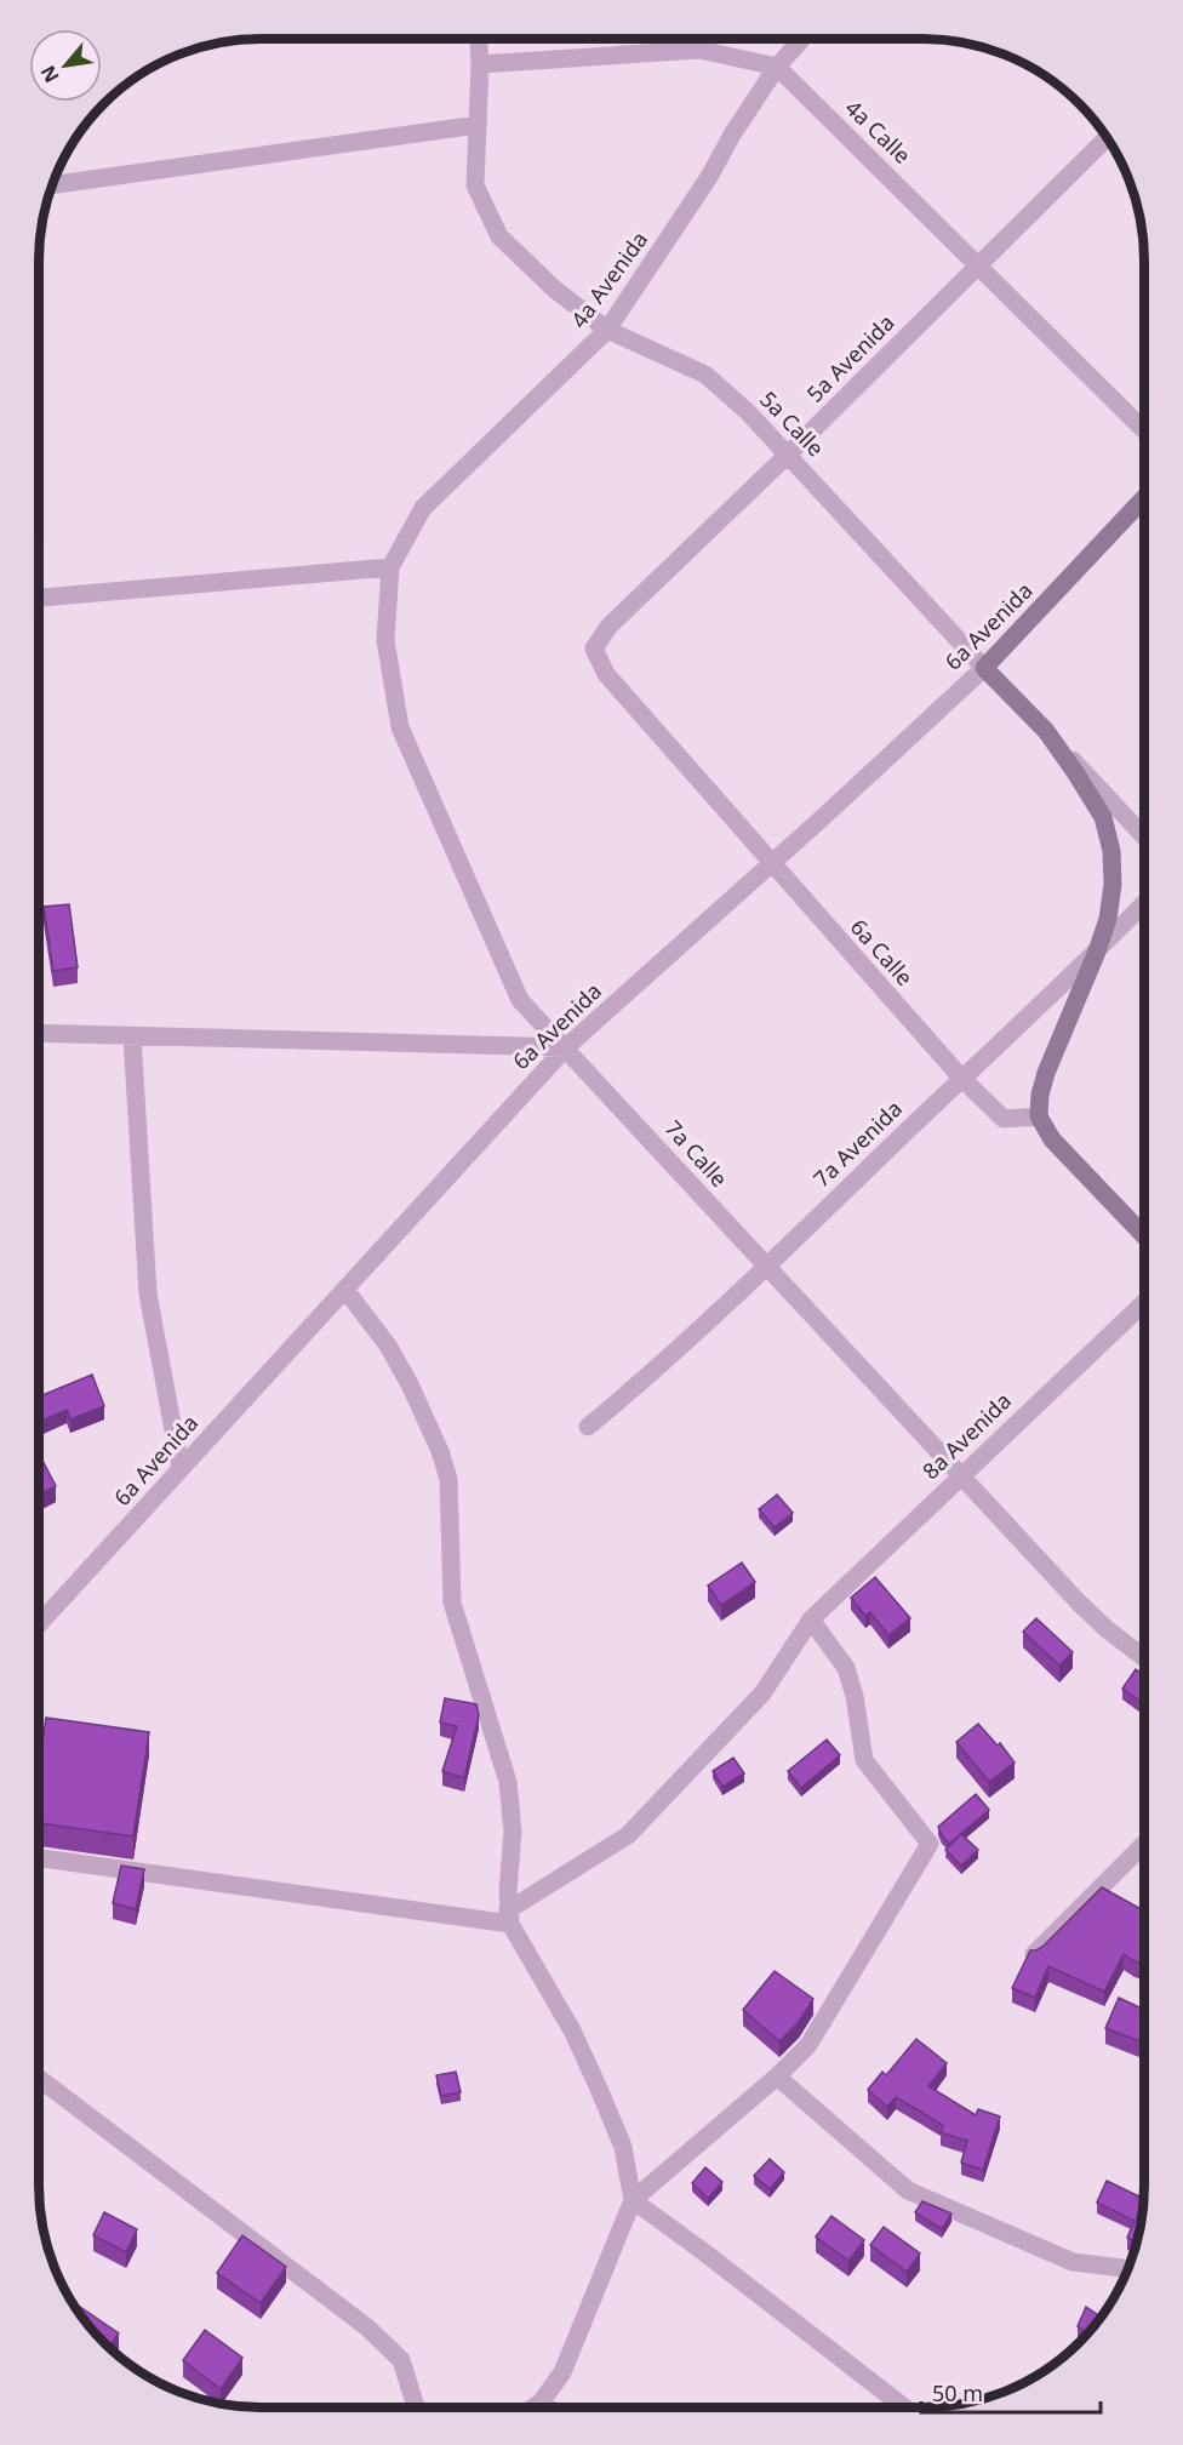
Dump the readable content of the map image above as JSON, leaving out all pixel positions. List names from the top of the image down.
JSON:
{
  "streets": {
    "street": [
      "4a Calle",
      "4a Avenida",
      "5a Avenida",
      "5a Calle",
      "6a Avenida",
      "6a Calle",
      "7a Avenida",
      "7a Calle",
      "8a Avenida"
    ]
  },
  "crossings": [
    ["4a Calle", "4a Avenida"],
    ["4a Calle", "5a Avenida"],
    ["4a Avenida", "5a Calle"],
    ["4a Avenida", "7a Calle"],
    ["5a Avenida", "5a Calle"],
    ["5a Avenida", "6a Calle"],
    ["5a Calle", "6a Avenida"],
    ["6a Avenida", "6a Calle"],
    ["6a Avenida", "7a Calle"],
    ["6a Calle", "7a Avenida"],
    ["7a Avenida", "7a Calle"],
    ["7a Calle", "8a Avenida"]
  ],
  "scale_bar": "50 m",
  "north": "bottom left"
}
